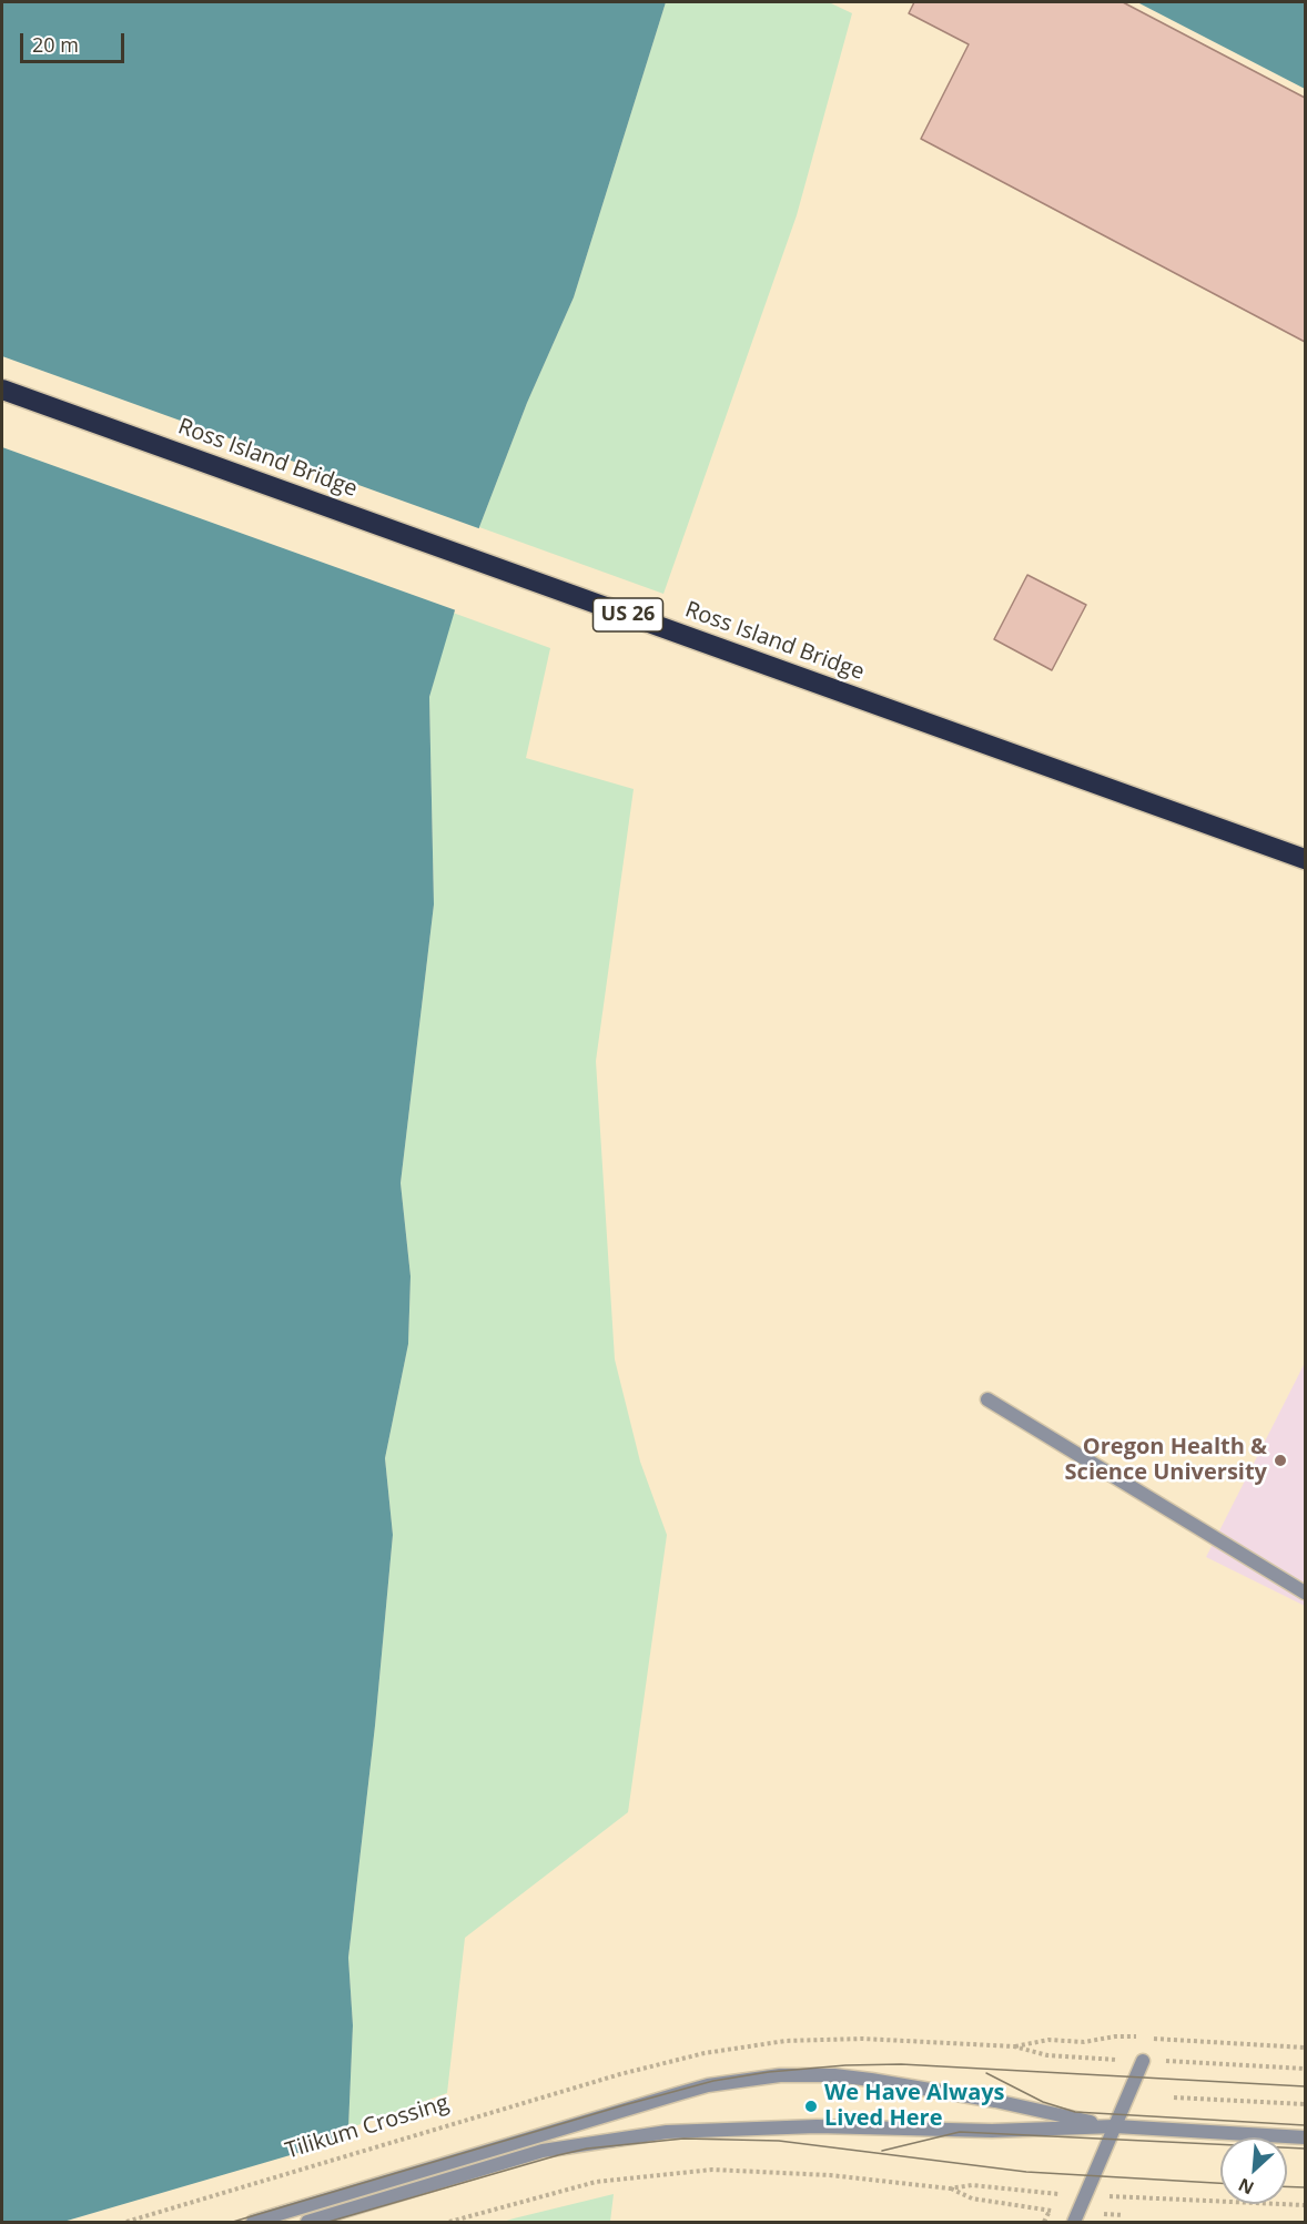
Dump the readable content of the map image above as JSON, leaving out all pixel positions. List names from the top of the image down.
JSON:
{
  "streets": {
    "highway": ["Ross Island Bridge", "US 26"],
    "path": ["Tilikum Crossing"]
  },
  "places": ["Oregon Health & Science University", "We Have Always Lived Here"],
  "scale_bar": "20 m",
  "north": "bottom left"
}
